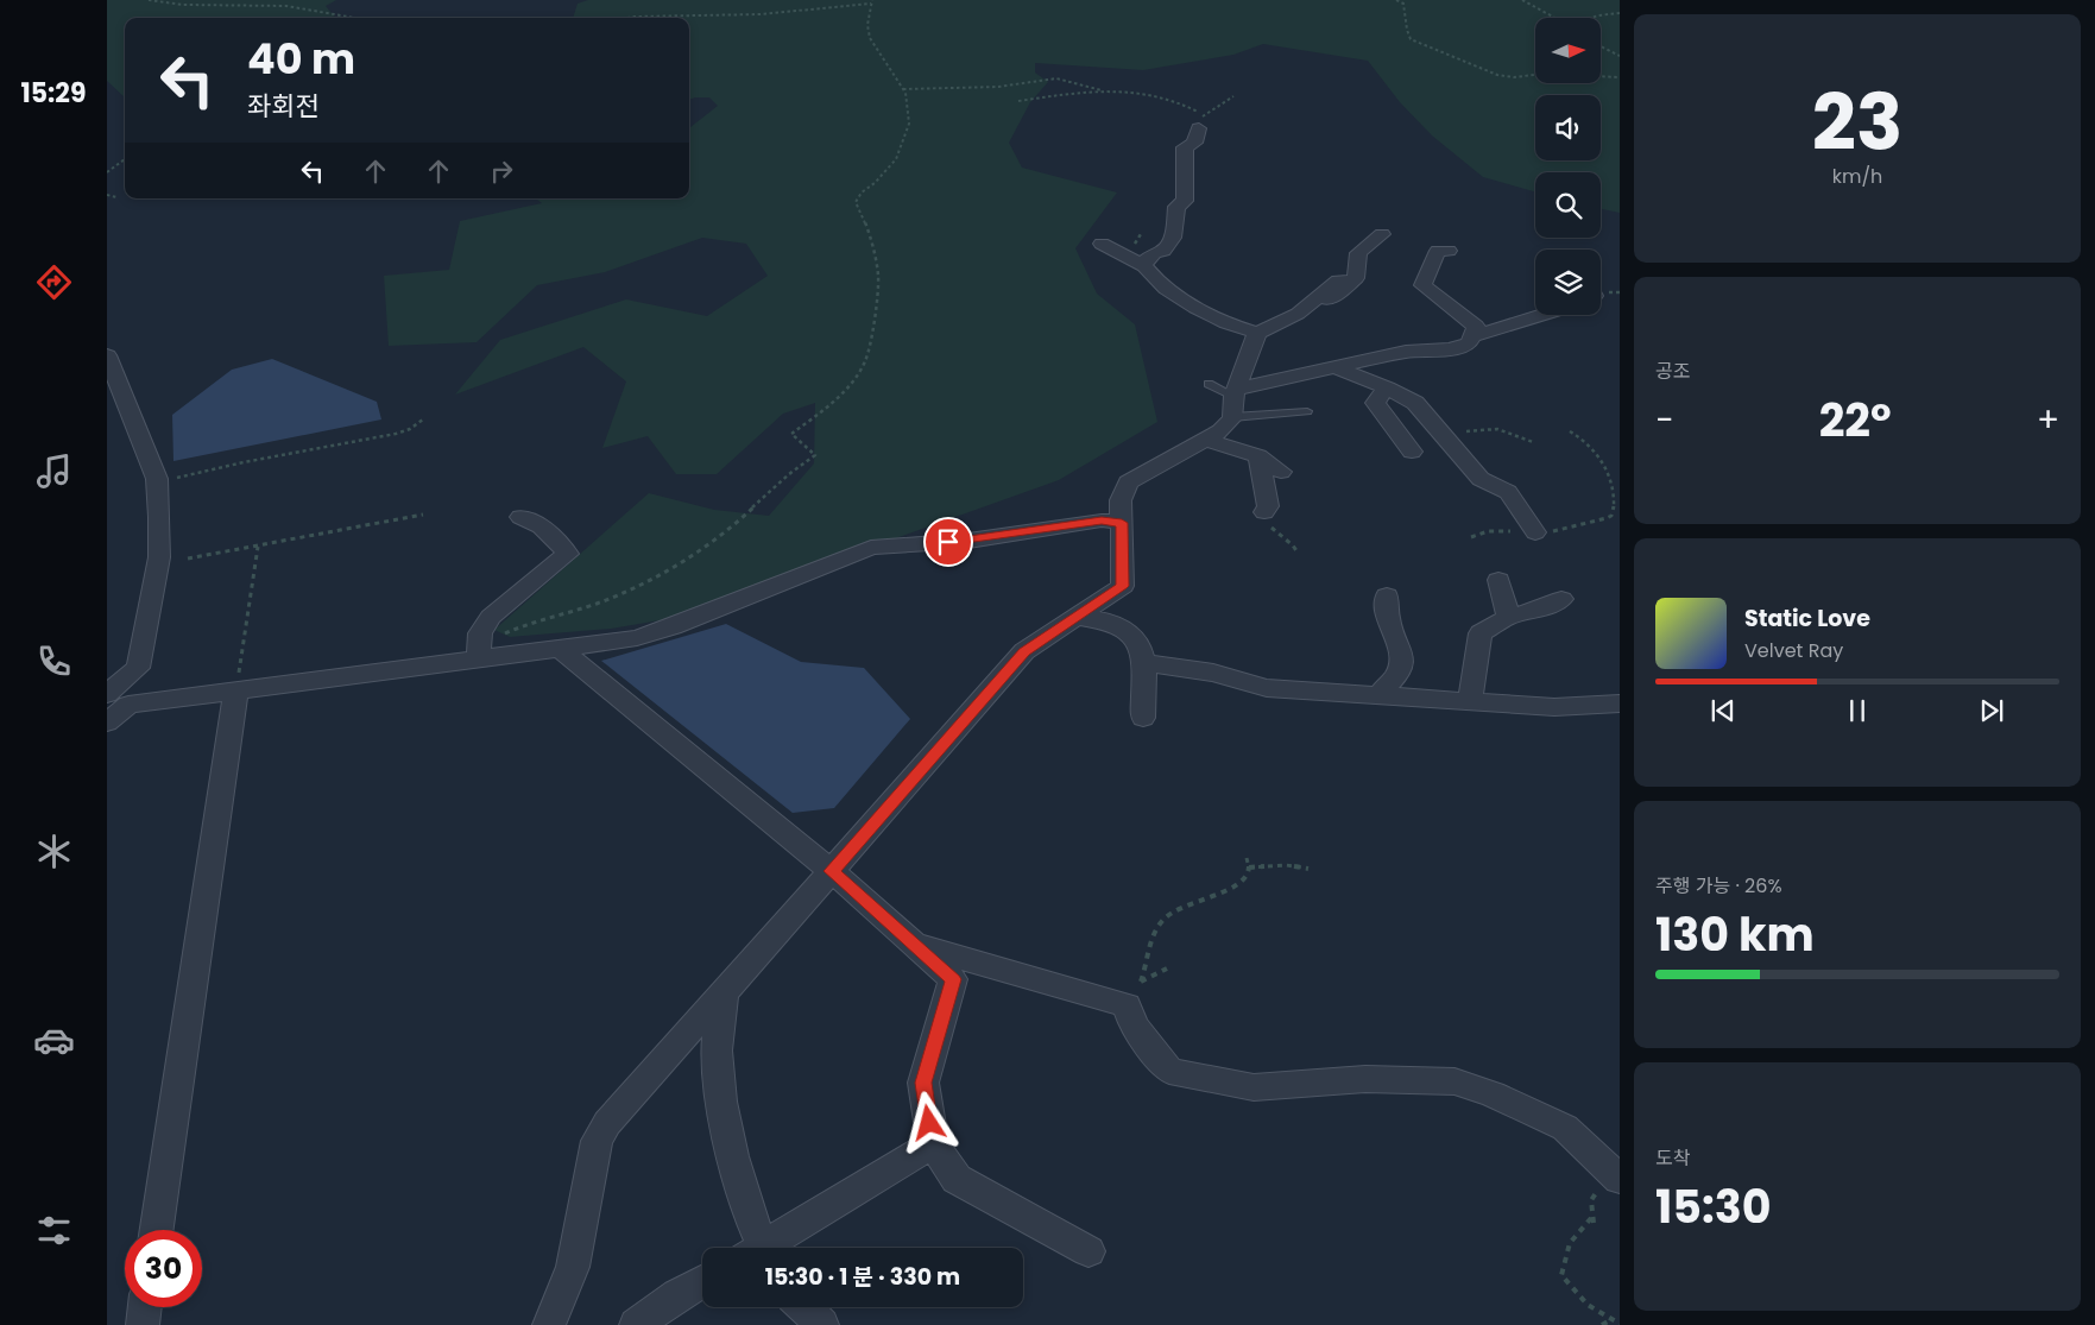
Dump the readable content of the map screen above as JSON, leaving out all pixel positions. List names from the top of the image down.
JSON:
{
  "north": "right",
  "page": {
    "tabs": "15:29",
    "tile": [
      ["23", "km/h"],
      "공조",
      ["주행 가능 · 26%", "130 km"],
      ["도착", "15:30"]
    ],
    "turn": ["40 m", "좌회전"],
    "heat": ["−", "22°", "+"],
    "song": ["Static Love", "Velvet Ray"],
    "limit": "30",
    "trip": "15:30 · 1 분 · 330 m"
  }
}
